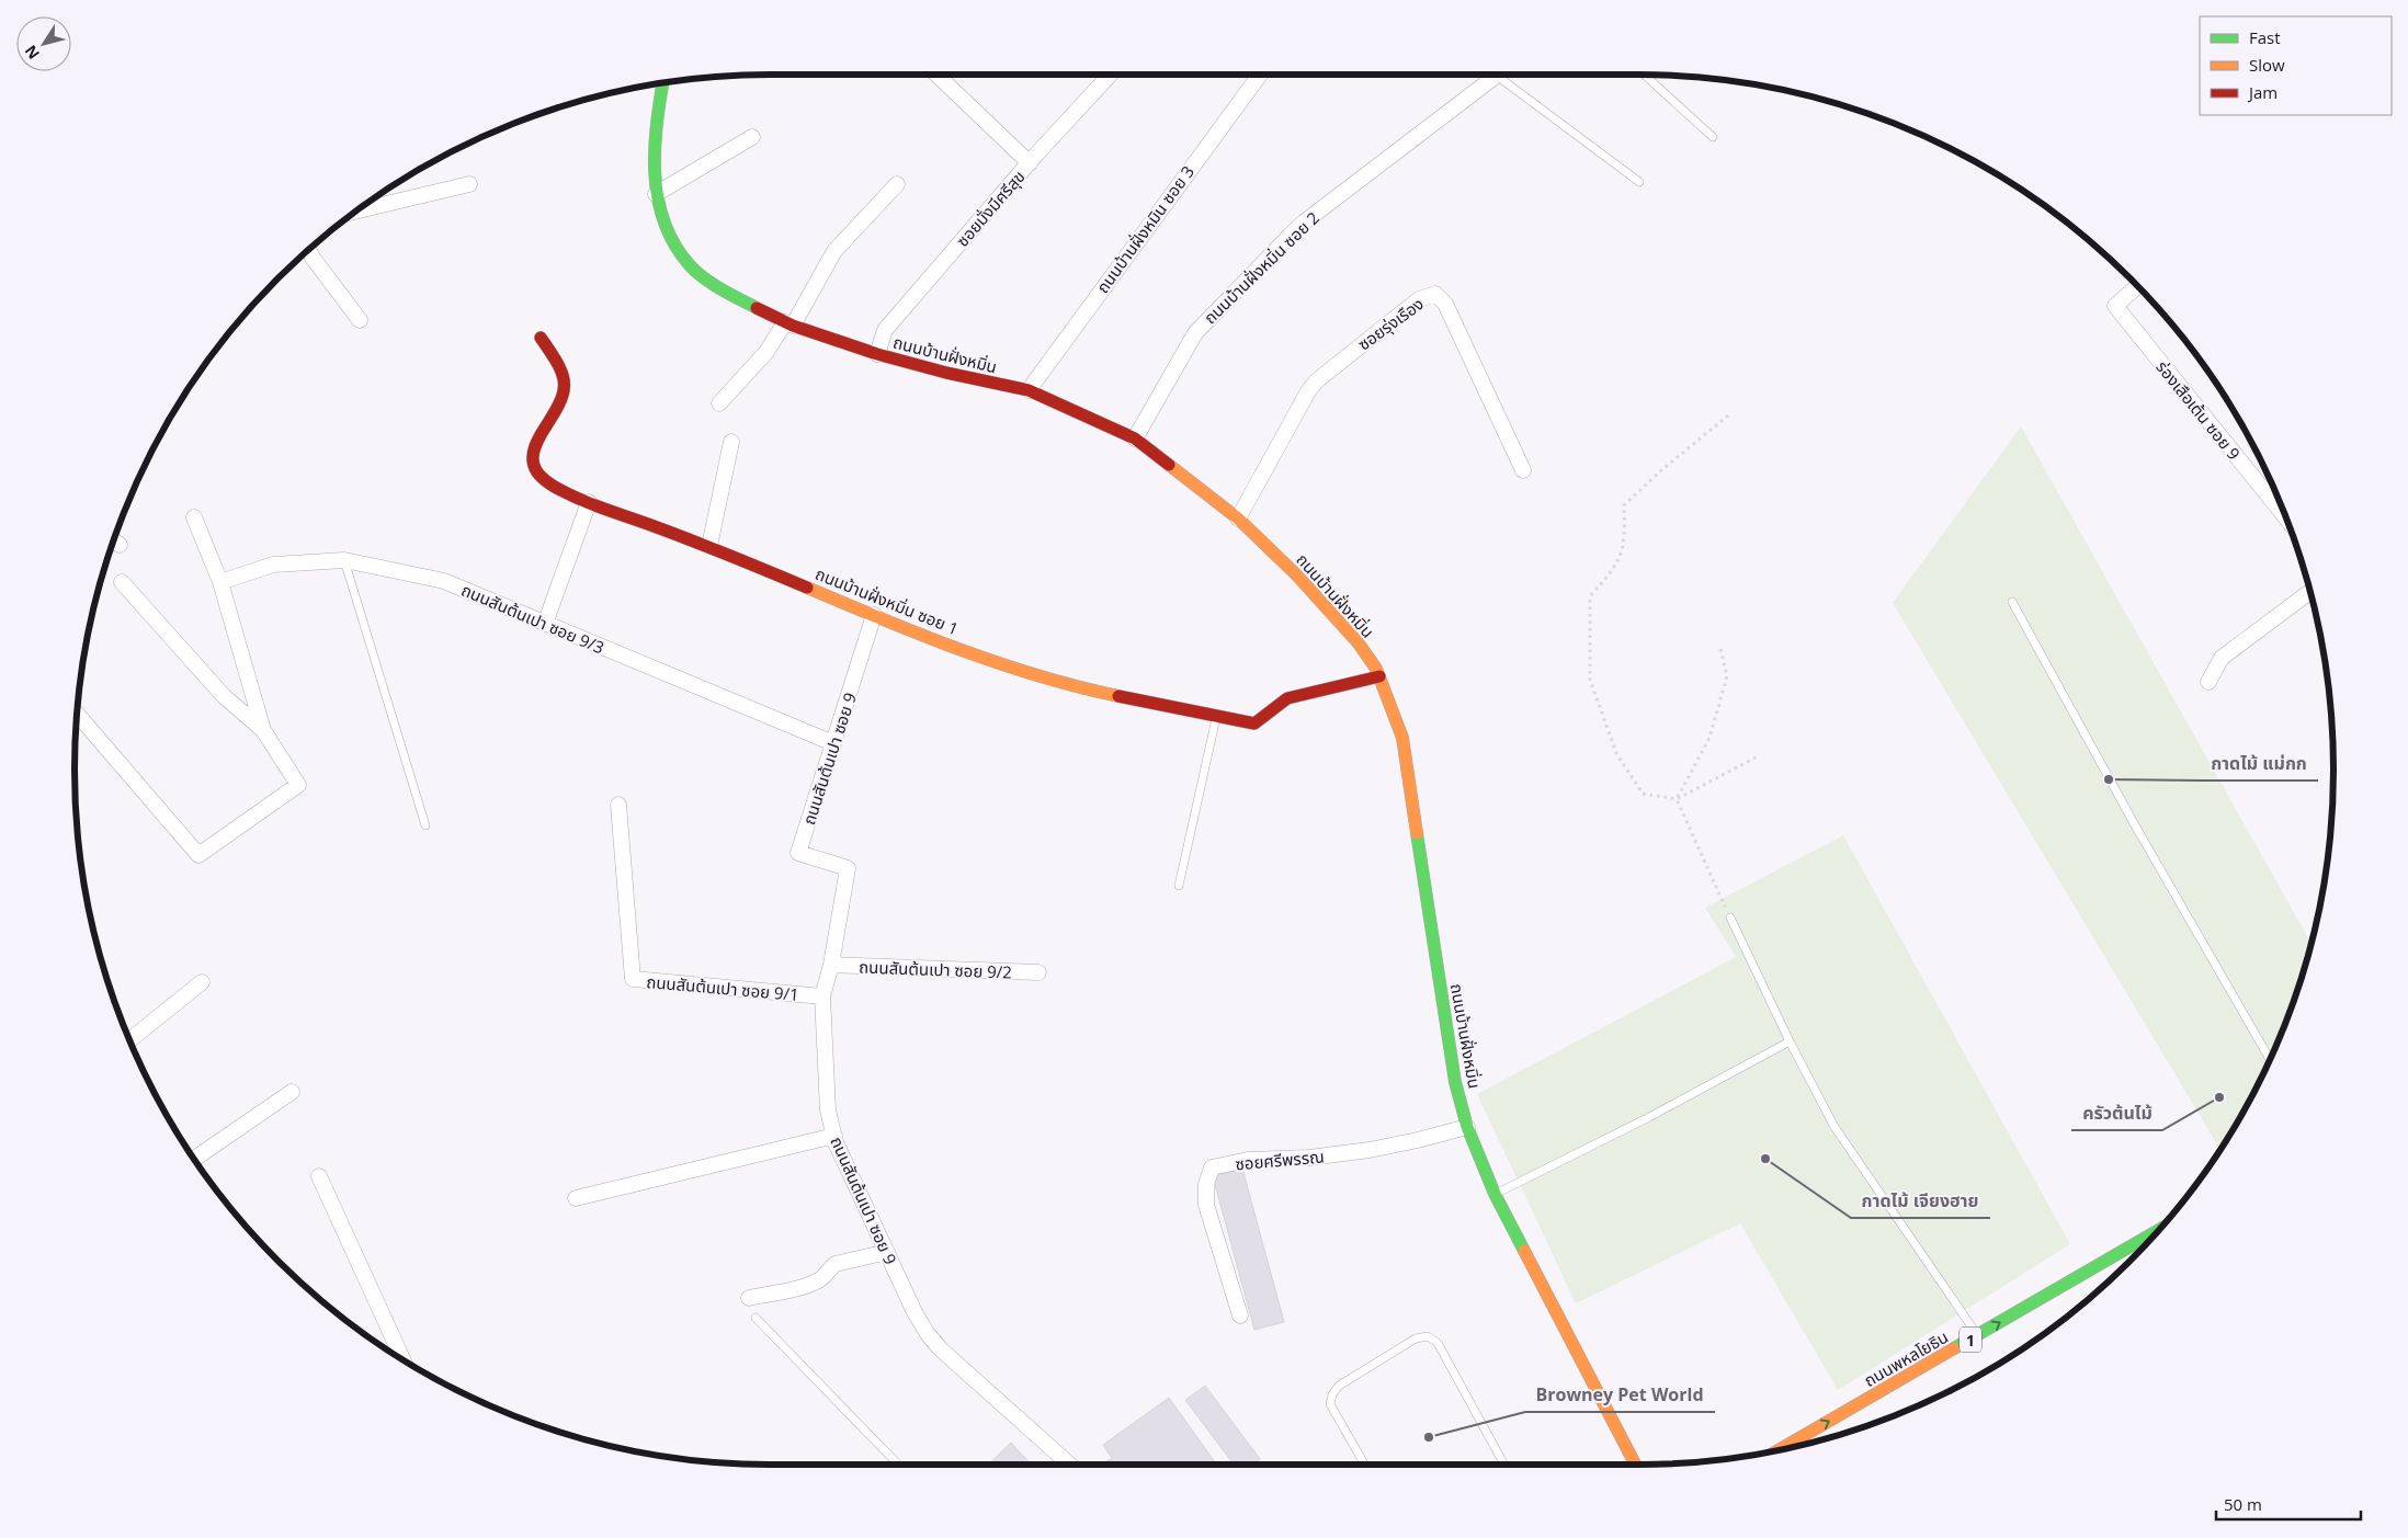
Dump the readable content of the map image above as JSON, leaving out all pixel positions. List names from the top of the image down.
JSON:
{
  "streets": {
    "street": [
      "ซอยมั่งมีศรีสุข",
      "ถนนบ้านฝั่งหมิน ซอย 3",
      "ถนนบ้านฝั่งหมิ่น ซอย 2",
      "ซอยรุ่งเรือง",
      "ถนนบ้านฝั่งหมิ่น",
      "ร่องเสือเต้น ซอย 9",
      "ถนนบ้านฝั่งหมิ่น ซอย 1",
      "ถนนสันต้นเปา ซอย 9/3",
      "ถนนสันต้นเปา ซอย 9",
      "ถนนสันต้นเปา ซอย 9/2",
      "ถนนสันต้นเปา ซอย 9/1",
      "ซอยศรีพรรณ",
      "1",
      "ถนนพหลโยธิน"
    ]
  },
  "crossings": [
    ["ซอยมั่งมีศรีสุข", "ถนนบ้านฝั่งหมิ่น"],
    ["ถนนบ้านฝั่งหมิน ซอย 3", "ถนนบ้านฝั่งหมิ่น"],
    ["ถนนบ้านฝั่งหมิ่น ซอย 2", "ถนนบ้านฝั่งหมิ่น"],
    ["ซอยรุ่งเรือง", "ถนนบ้านฝั่งหมิ่น"],
    ["ถนนบ้านฝั่งหมิ่น", "ถนนบ้านฝั่งหมิ่น ซอย 1"],
    ["ถนนบ้านฝั่งหมิ่น", "ซอยศรีพรรณ"],
    ["ถนนบ้านฝั่งหมิ่น ซอย 1", "ถนนสันต้นเปา ซอย 9"],
    ["ถนนสันต้นเปา ซอย 9/3", "ถนนสันต้นเปา ซอย 9"],
    ["ถนนสันต้นเปา ซอย 9", "ถนนสันต้นเปา ซอย 9/2"],
    ["ถนนสันต้นเปา ซอย 9", "ถนนสันต้นเปา ซอย 9/1"]
  ],
  "one_way": ["ถนนพหลโยธิน"],
  "places": [
    "กาดไม้ แม่กก",
    "ครัวต้นไม้",
    "กาดไม้ เจียงฮาย",
    "Browney Pet World"
  ],
  "legend": ["Fast", "Slow", "Jam"],
  "scale_bar": "50 m",
  "north": "bottom left"
}
